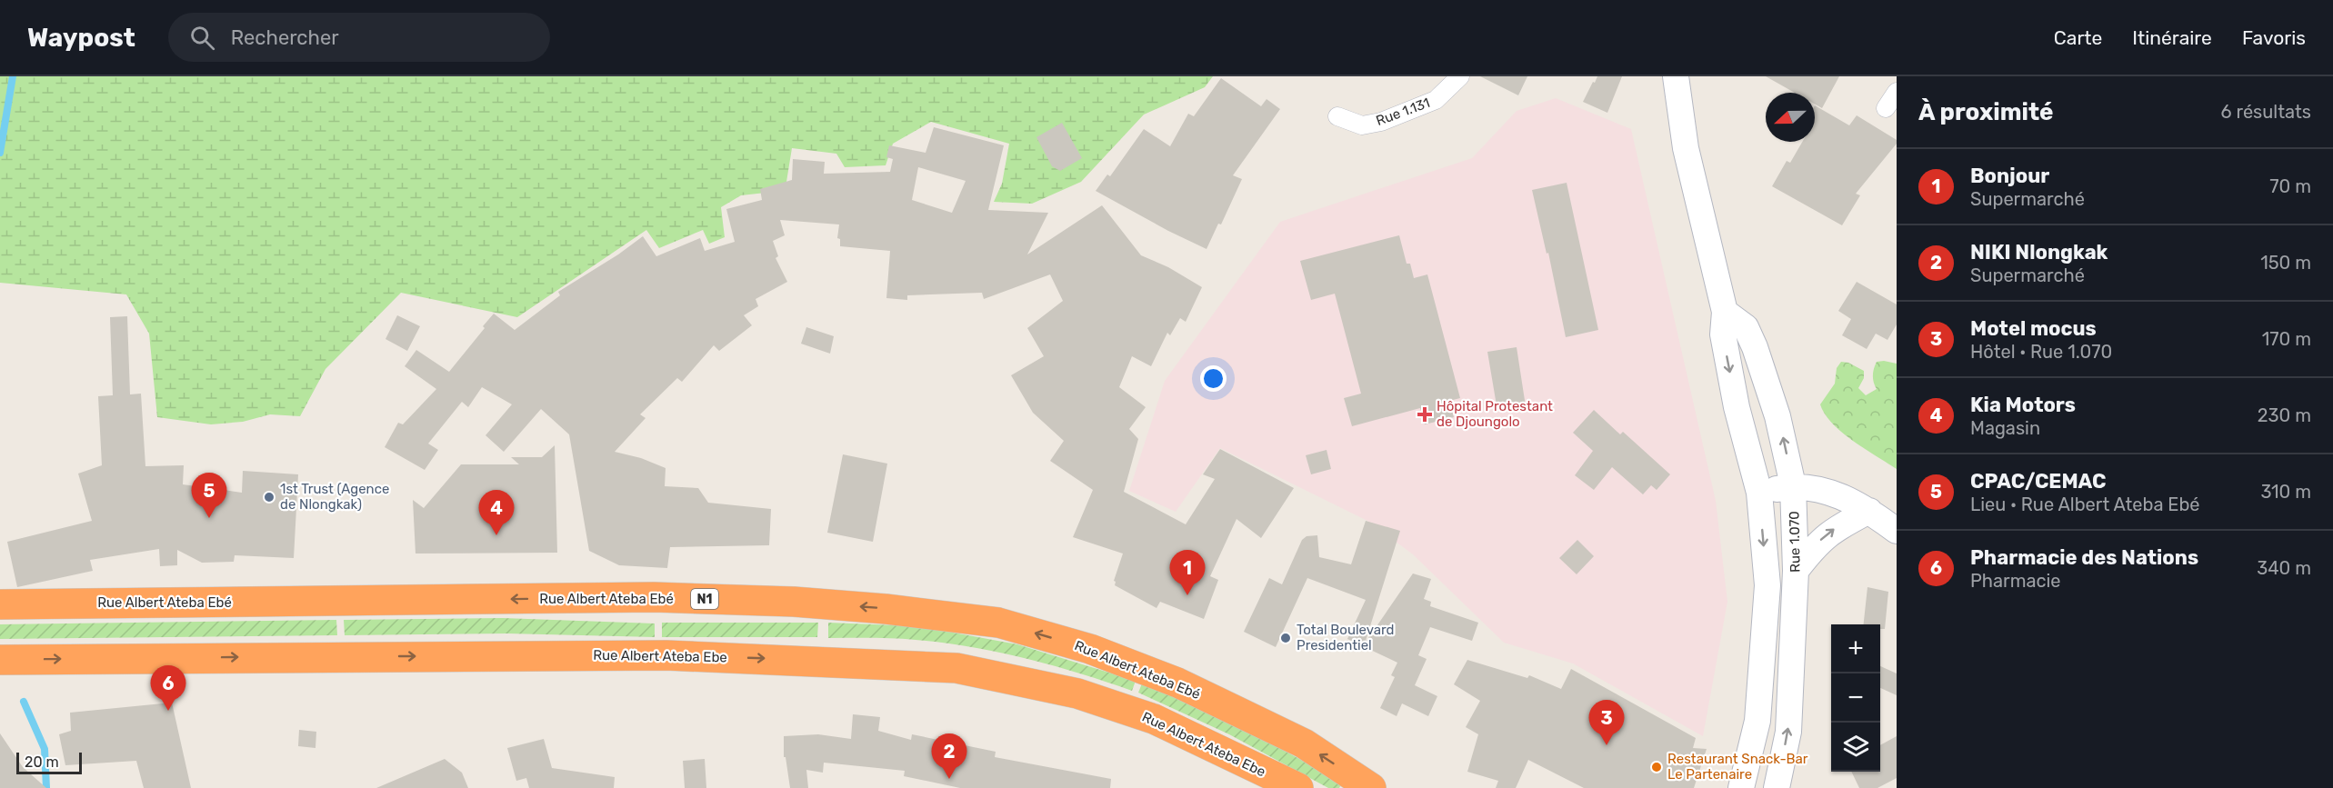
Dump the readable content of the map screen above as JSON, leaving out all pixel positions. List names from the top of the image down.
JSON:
{
  "streets": {
    "highway": ["Rue Albert Ateba Ebé", "N1", "Rue Albert Ateba Ebe"],
    "main road": ["Rue 1.070"],
    "street": ["Rue 1.131"]
  },
  "one_way": ["Rue Albert Ateba Ebé", "Rue Albert Ateba Ebe"],
  "places": {
    "health": ["Hôpital Protestant de Djoungolo"],
    "other": ["1st Trust (Agence de Nlongkak)", "Total Boulevard Presidentiel", "Restaurant Snack-Bar Le Partenaire"]
  },
  "scale_bar": "20 m",
  "north": "left",
  "page": {
    "header": "Waypost",
    "search": "Rechercher",
    "nav": ["Carte", "Itinéraire", "Favoris"],
    "heading": ["À proximité", "6 résultats"],
    "list": [
      {
        "mark": "1",
        "name": "Bonjour",
        "note": "Supermarché",
        "value": "70 m"
      },
      {
        "mark": "2",
        "name": "NIKI Nlongkak",
        "note": "Supermarché",
        "value": "150 m"
      },
      {
        "mark": "3",
        "name": "Motel mocus",
        "note": "Hôtel · Rue 1.070",
        "value": "170 m"
      },
      {
        "mark": "4",
        "name": "Kia Motors",
        "note": "Magasin",
        "value": "230 m"
      },
      {
        "mark": "5",
        "name": "CPAC/CEMAC",
        "note": "Lieu · Rue Albert Ateba Ebé",
        "value": "310 m"
      },
      {
        "mark": "6",
        "name": "Pharmacie des Nations",
        "note": "Pharmacie",
        "value": "340 m"
      }
    ],
    "pins": [
      "5",
      "4",
      "1",
      "6",
      "3",
      "2"
    ],
    "map_buttons": ["+", "−"],
    "scale": "20 m"
  }
}
